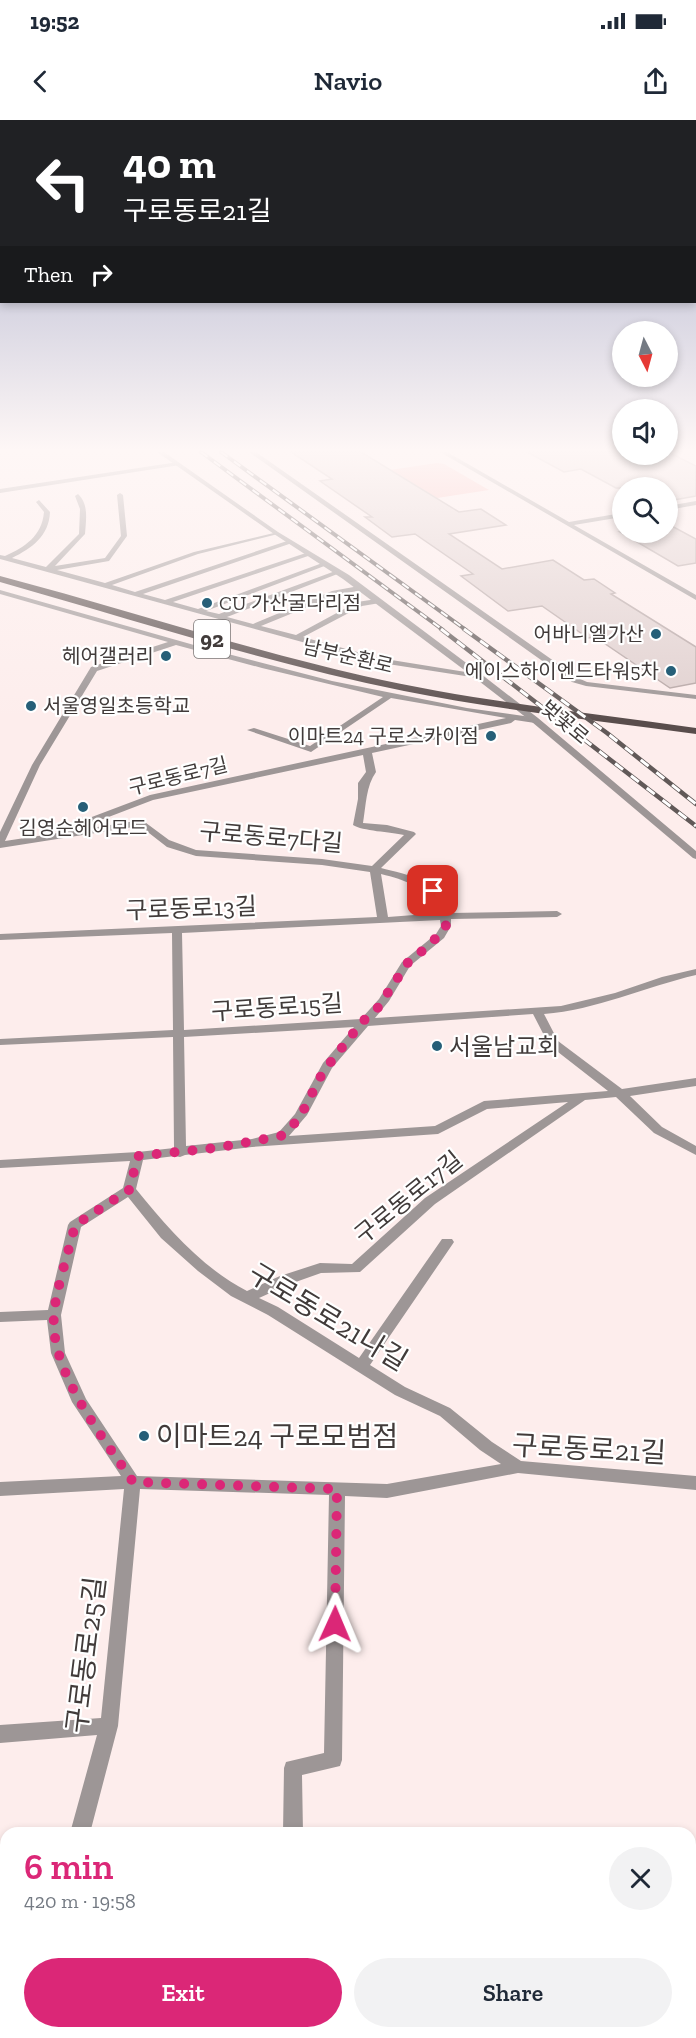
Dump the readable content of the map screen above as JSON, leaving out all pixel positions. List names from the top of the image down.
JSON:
{
  "streets": {
    "main road": ["92", "남부순환로"],
    "street": [
      "벚꽃로",
      "구로동로7길",
      "구로동로7다길",
      "구로동로13길",
      "구로동로15길",
      "구로동로17길",
      "구로동로21나길",
      "구로동로21길",
      "구로동로25길"
    ]
  },
  "crossings": [
    ["구로동로7길", "구로동로7다길"],
    ["구로동로7다길", "구로동로13길"],
    ["구로동로7다길", "구로동로17길"],
    ["구로동로13길", "구로동로17길"],
    ["구로동로15길", "구로동로17길"],
    ["구로동로17길", "구로동로21나길"],
    ["구로동로21나길", "구로동로21길"],
    ["구로동로21길", "구로동로25길"]
  ],
  "places": [
    "CU 가산굴다리점",
    "어바니엘가산",
    "헤어갤러리",
    "에이스하이엔드타워5차",
    "서울영일초등학교",
    "이마트24 구로스카이점",
    "김영순헤어모드",
    "서울남교회",
    "이마트24 구로모범점"
  ],
  "north": "bottom",
  "page": {
    "status": "19:52",
    "header": "Navio",
    "turn": ["40 m", "구로동로21길"],
    "then": "Then",
    "heading": ["6 min", "420 m · 19:58"],
    "buttons": ["Exit", "Share"]
  }
}
